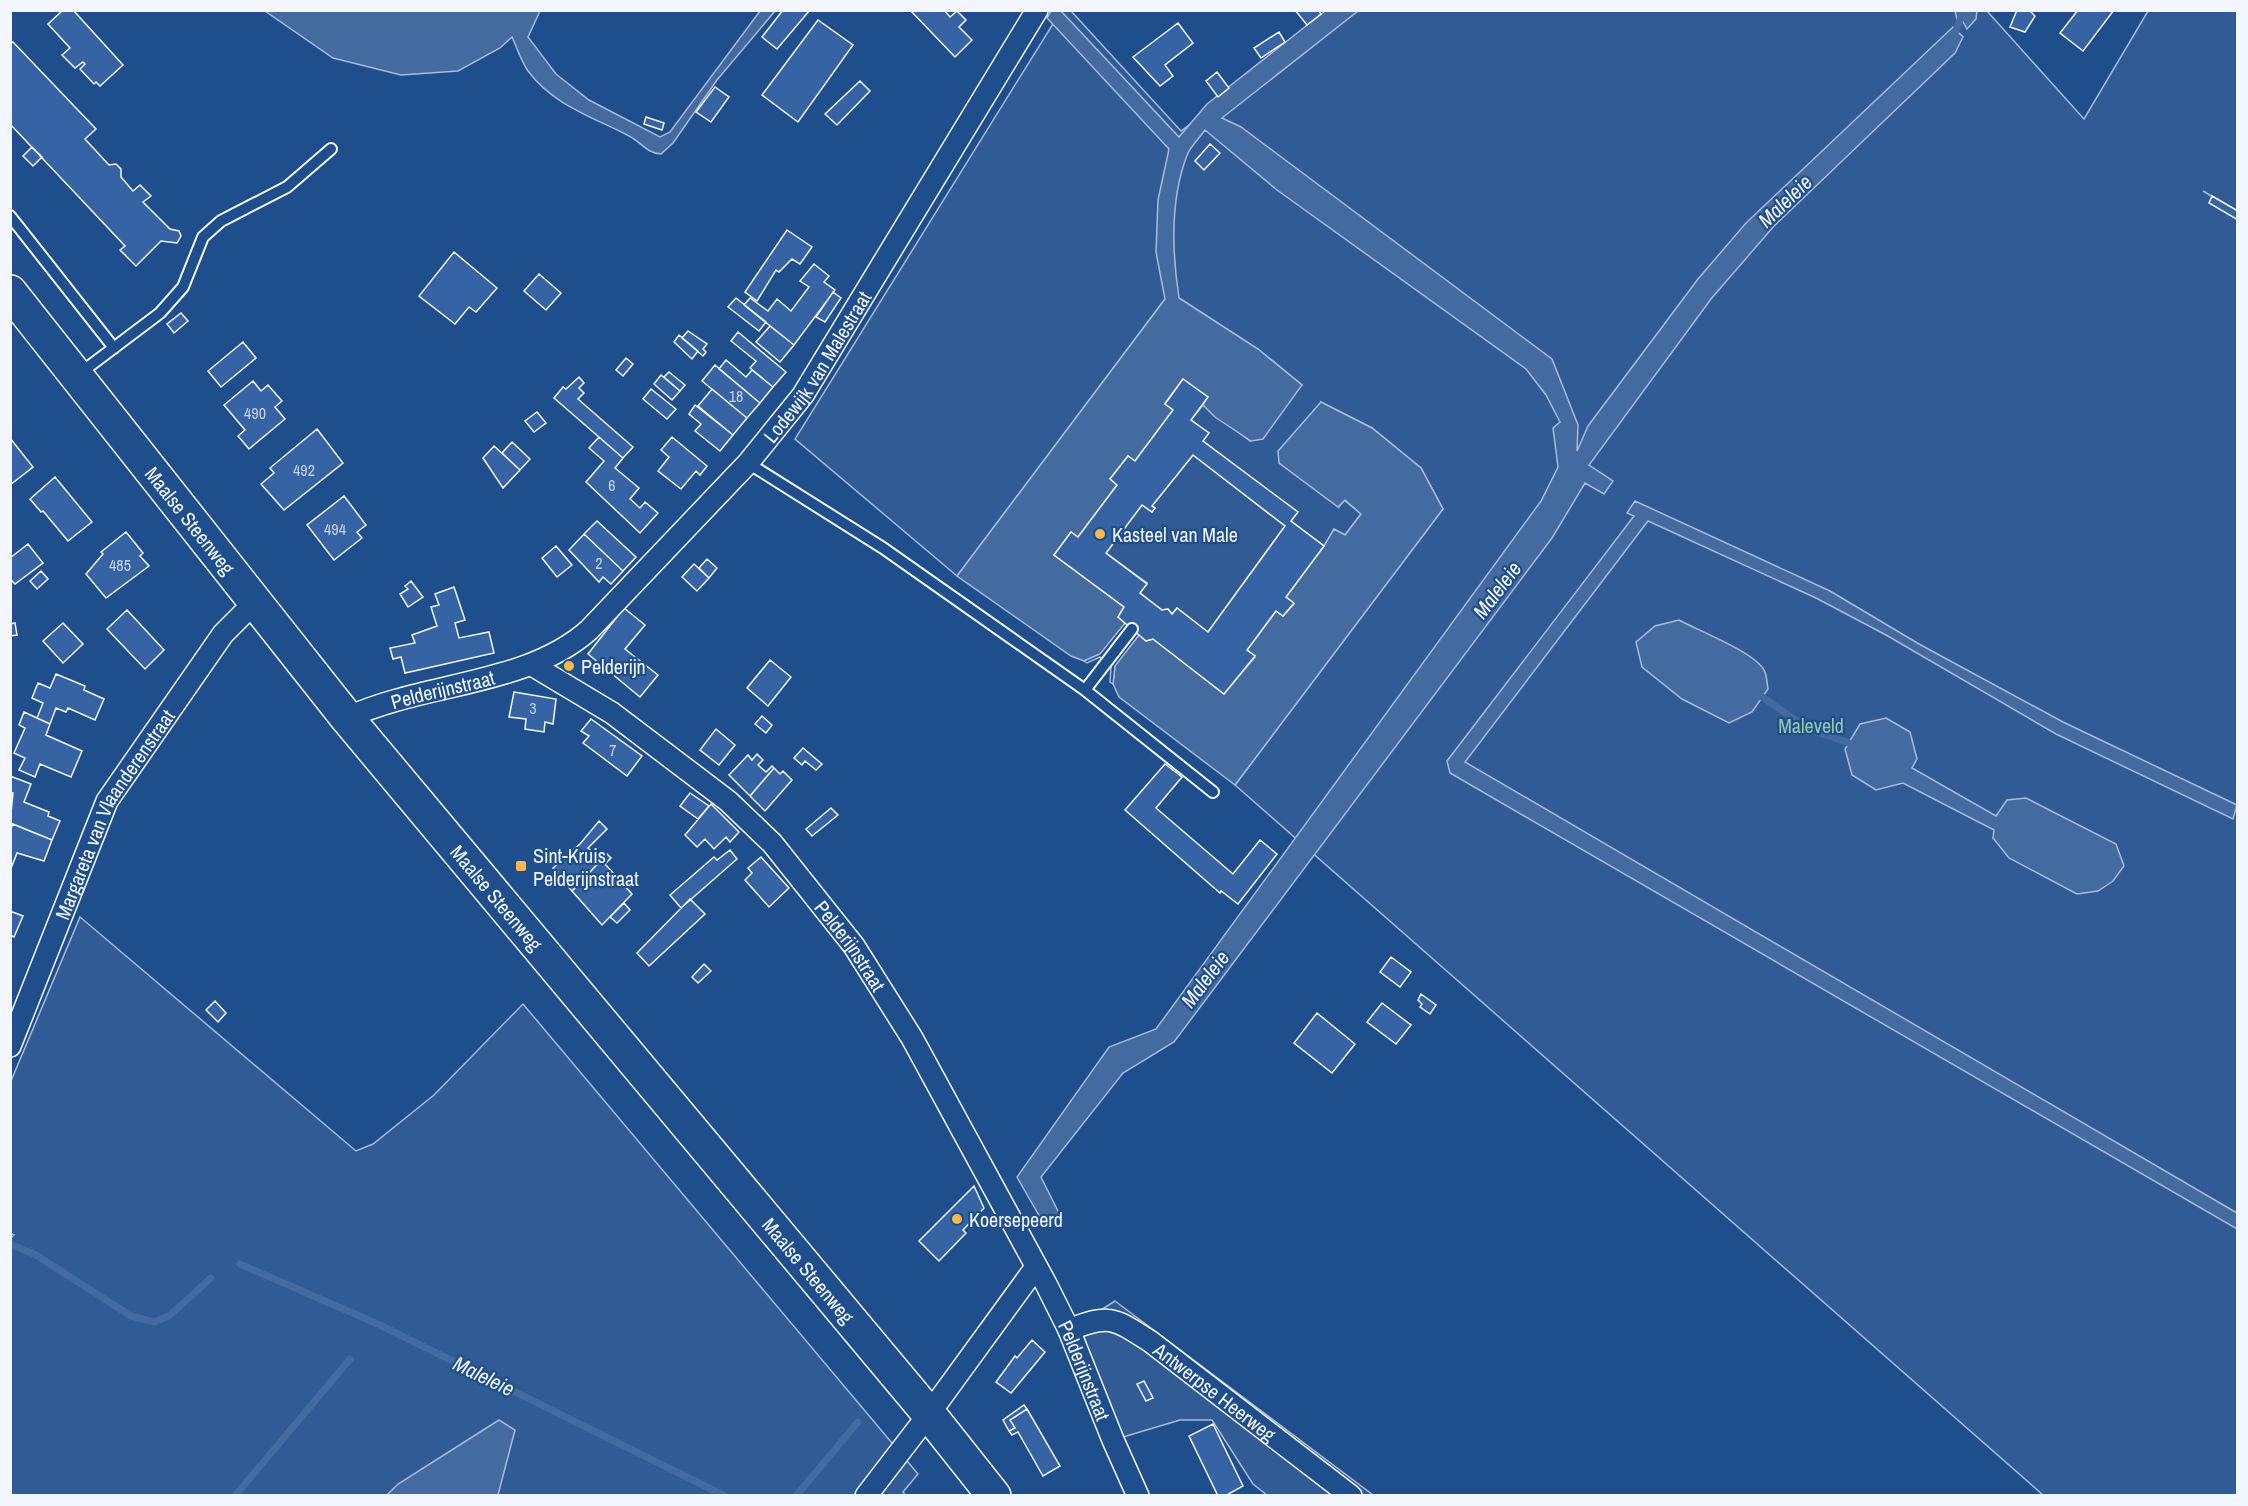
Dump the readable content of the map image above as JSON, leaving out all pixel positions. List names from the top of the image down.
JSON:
{
  "streets": {
    "main road": ["Maalse Steenweg"],
    "street": [
      "Lodewijk van Malestraat",
      "Pelderijnstraat",
      "Margareta van Vlaanderenstraat",
      "Antwerpse Heerweg"
    ]
  },
  "crossings": [
    ["Lodewijk van Malestraat", "Pelderijnstraat"],
    ["Maalse Steenweg", "Pelderijnstraat"],
    ["Maalse Steenweg", "Margareta van Vlaanderenstraat"],
    ["Pelderijnstraat", "Antwerpse Heerweg"]
  ],
  "water": ["Maleleie"],
  "parks": ["Maleveld"],
  "places": {
    "other": ["Kasteel van Male", "Pelderijn", "Koersepeerd"],
    "transit": ["Sint-Kruis Pelderijnstraat"]
  },
  "house_numbers": [
    "18",
    "490",
    "492",
    "6",
    "494",
    "2",
    "485",
    "3",
    "7"
  ]
}
